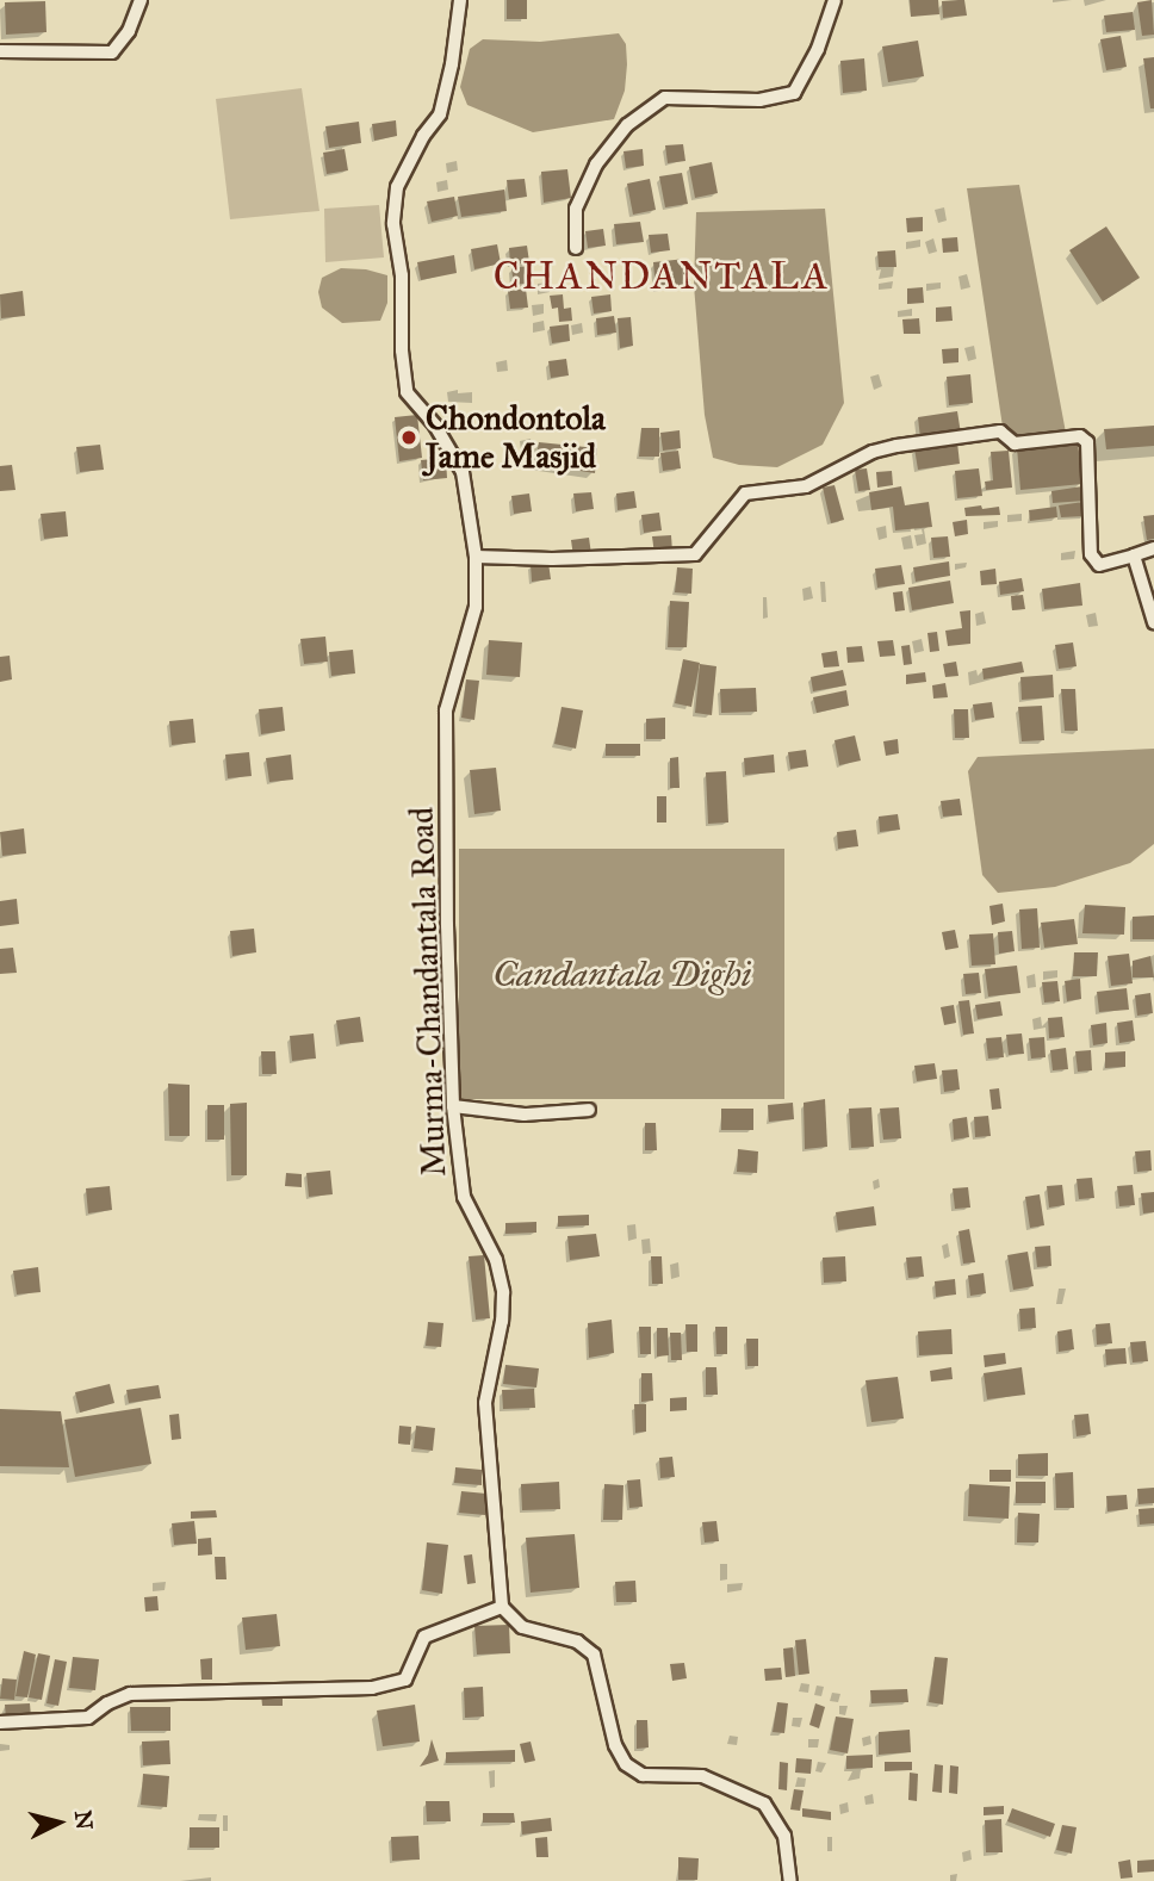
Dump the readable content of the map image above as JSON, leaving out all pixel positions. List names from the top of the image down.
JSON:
{
  "streets": {
    "street": ["Murma-Chandantala Road"]
  },
  "districts": ["CHANDANTALA"],
  "water": ["Candantala Dighi"],
  "places": ["Chondontola Jame Masjid"],
  "north": "right"
}
